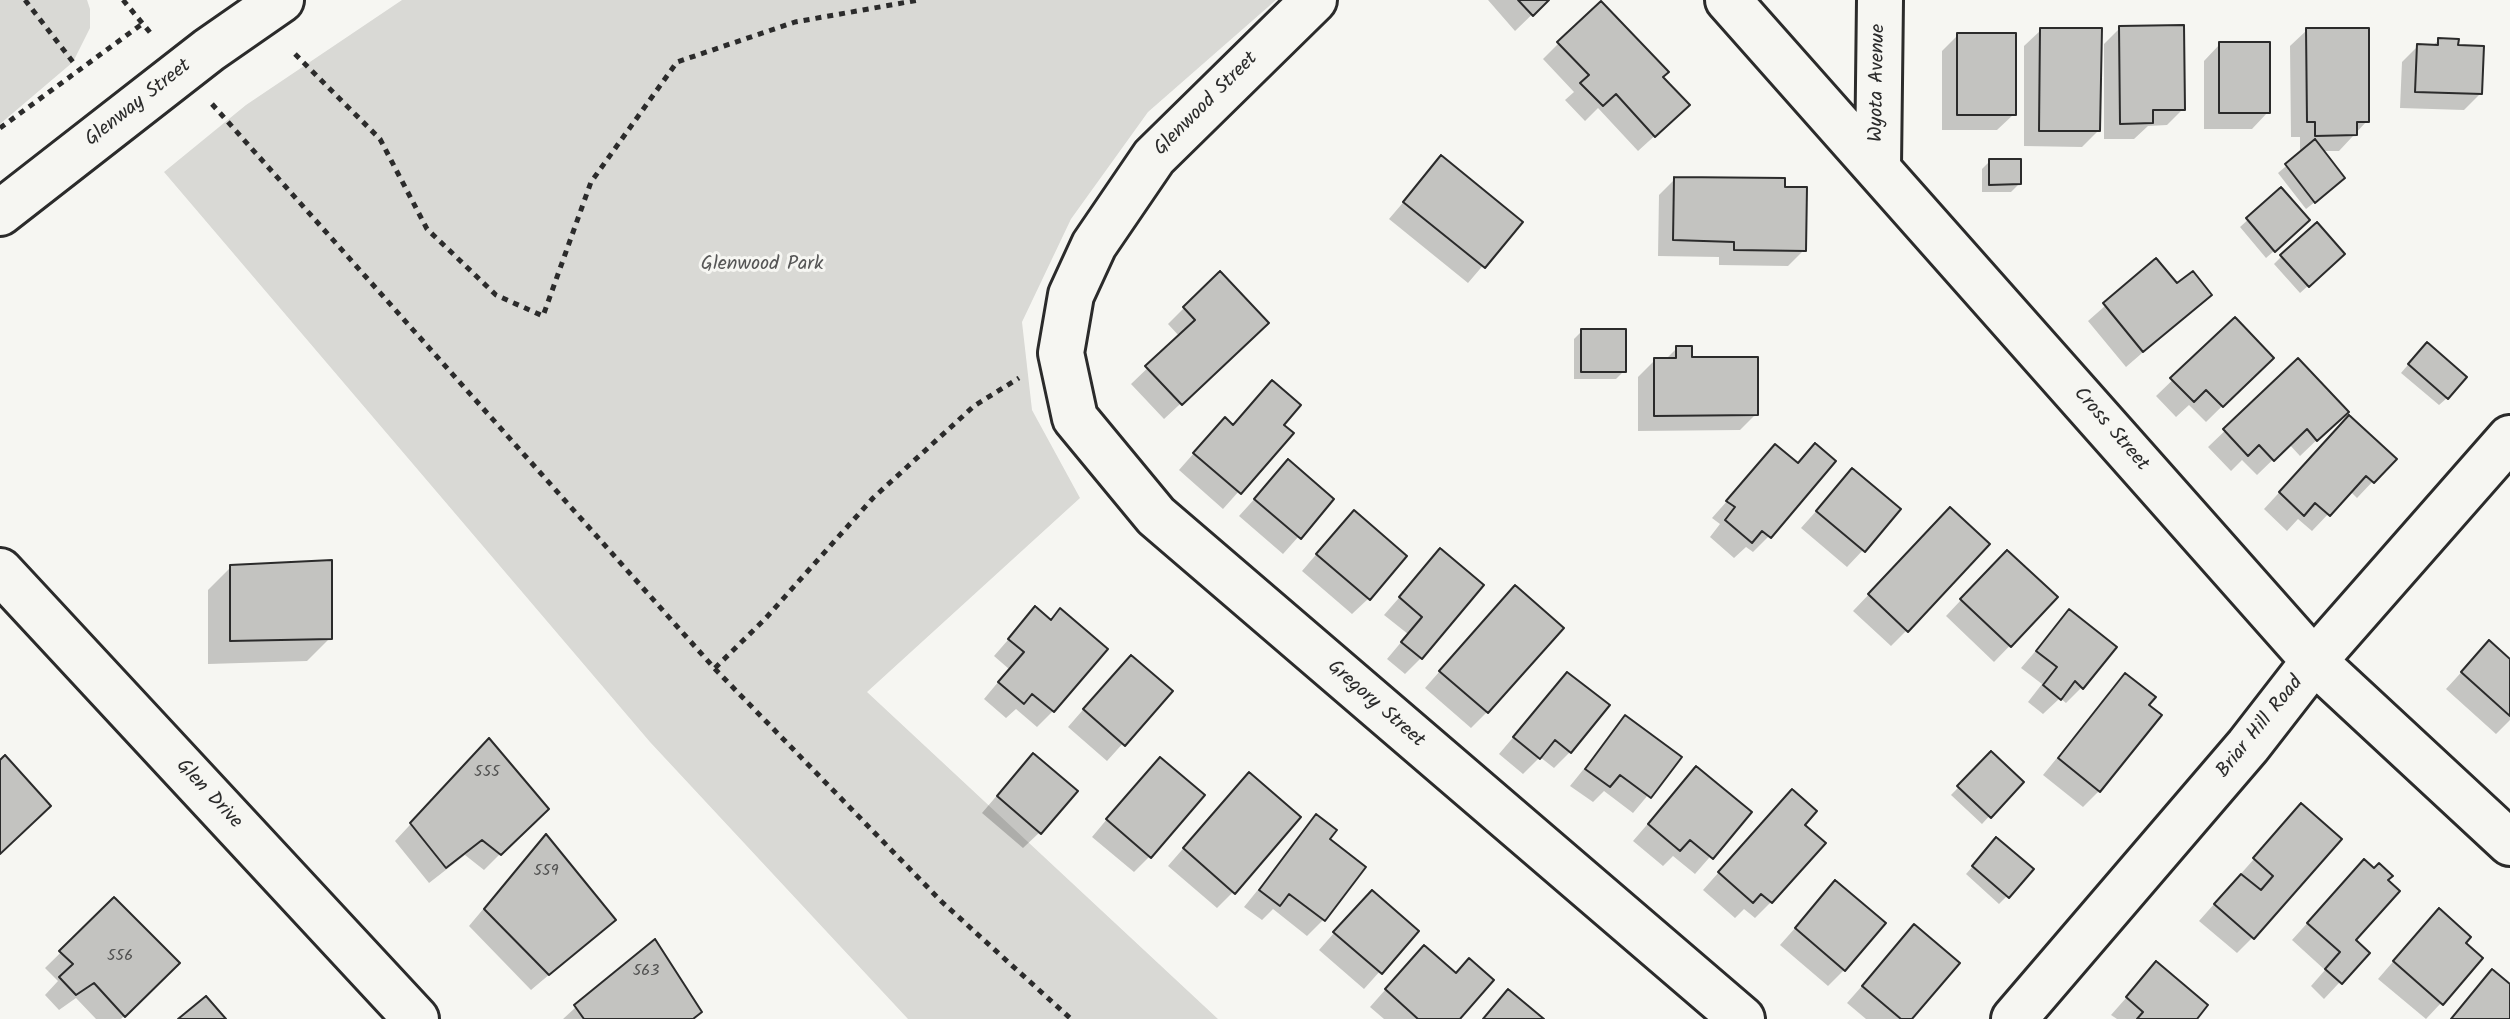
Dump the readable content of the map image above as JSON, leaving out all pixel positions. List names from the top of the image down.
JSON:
{
  "streets": {
    "street": [
      "Wyota Avenue",
      "Glenway Street",
      "Glenwood Street",
      "Cross Street",
      "Gregory Street",
      "Briar Hill Road",
      "Glen Drive"
    ]
  },
  "crossings": [
    ["Wyota Avenue", "Cross Street"],
    ["Glenwood Street", "Gregory Street"],
    ["Cross Street", "Briar Hill Road"]
  ],
  "parks": ["Glenwood Park"],
  "house_numbers": [
    "555",
    "559",
    "556",
    "563"
  ]
}
